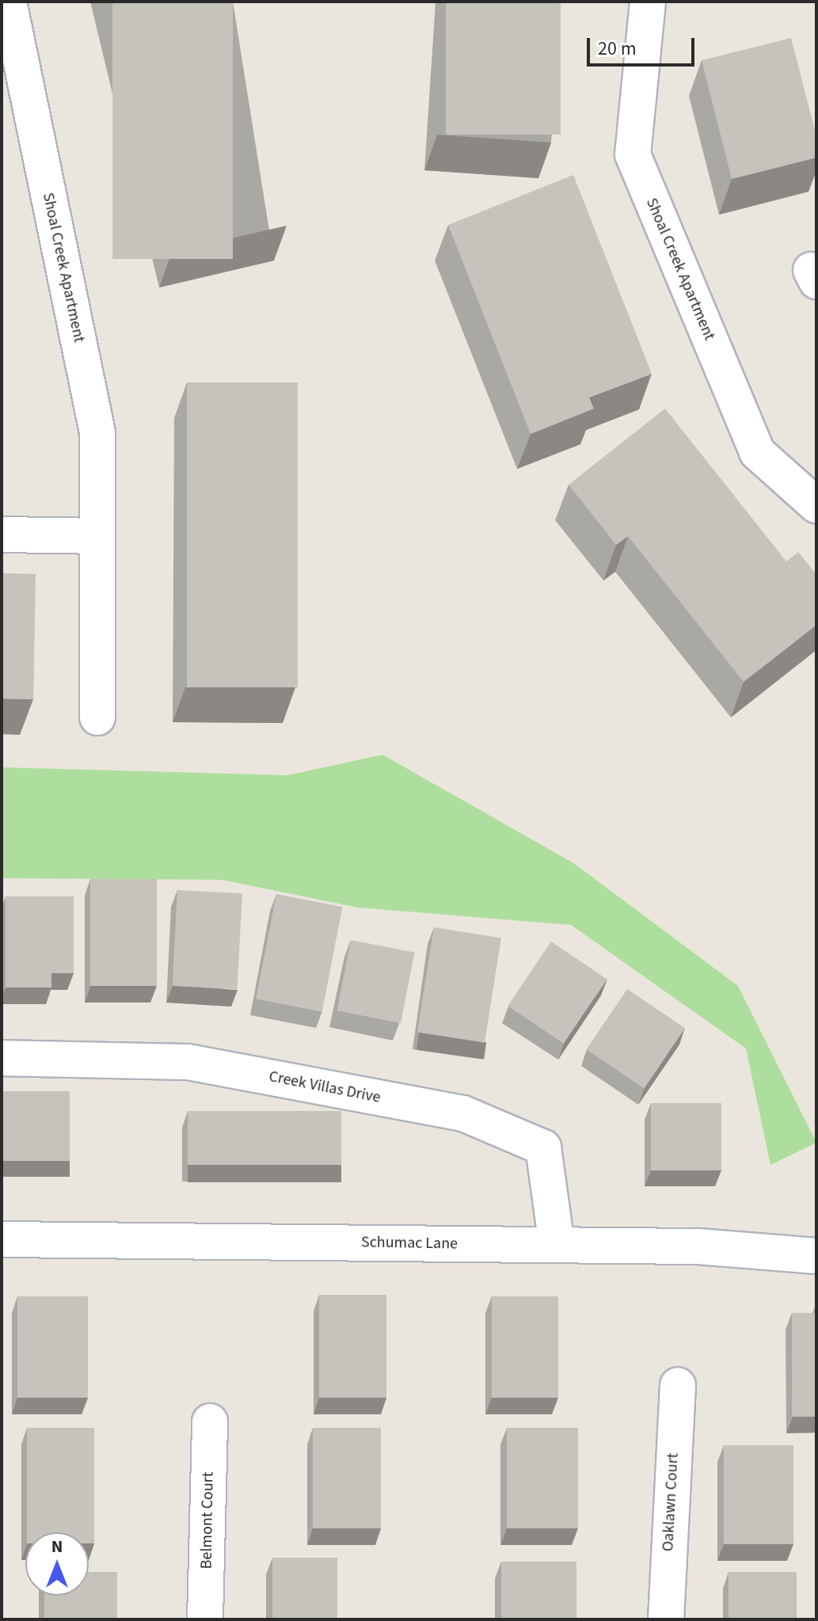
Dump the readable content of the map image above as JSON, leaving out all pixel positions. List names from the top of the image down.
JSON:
{
  "streets": {
    "street": [
      "Shoal Creek Apartment",
      "Creek Villas Drive",
      "Schumac Lane",
      "Oaklawn Court",
      "Belmont Court"
    ]
  },
  "crossings": [
    ["Creek Villas Drive", "Schumac Lane"]
  ],
  "scale_bar": "20 m",
  "north": "top"
}
